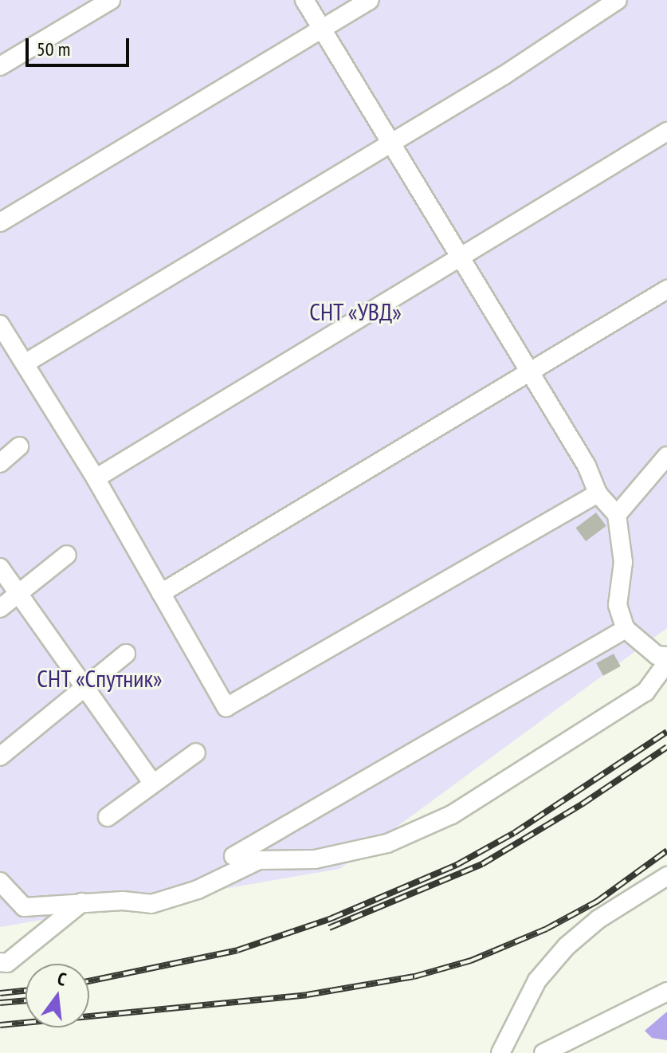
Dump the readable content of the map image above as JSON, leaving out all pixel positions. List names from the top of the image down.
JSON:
{
  "parks": ["СНТ «УВД»", "СНТ «Спутник»"],
  "scale_bar": "50 m",
  "north": "top"
}
